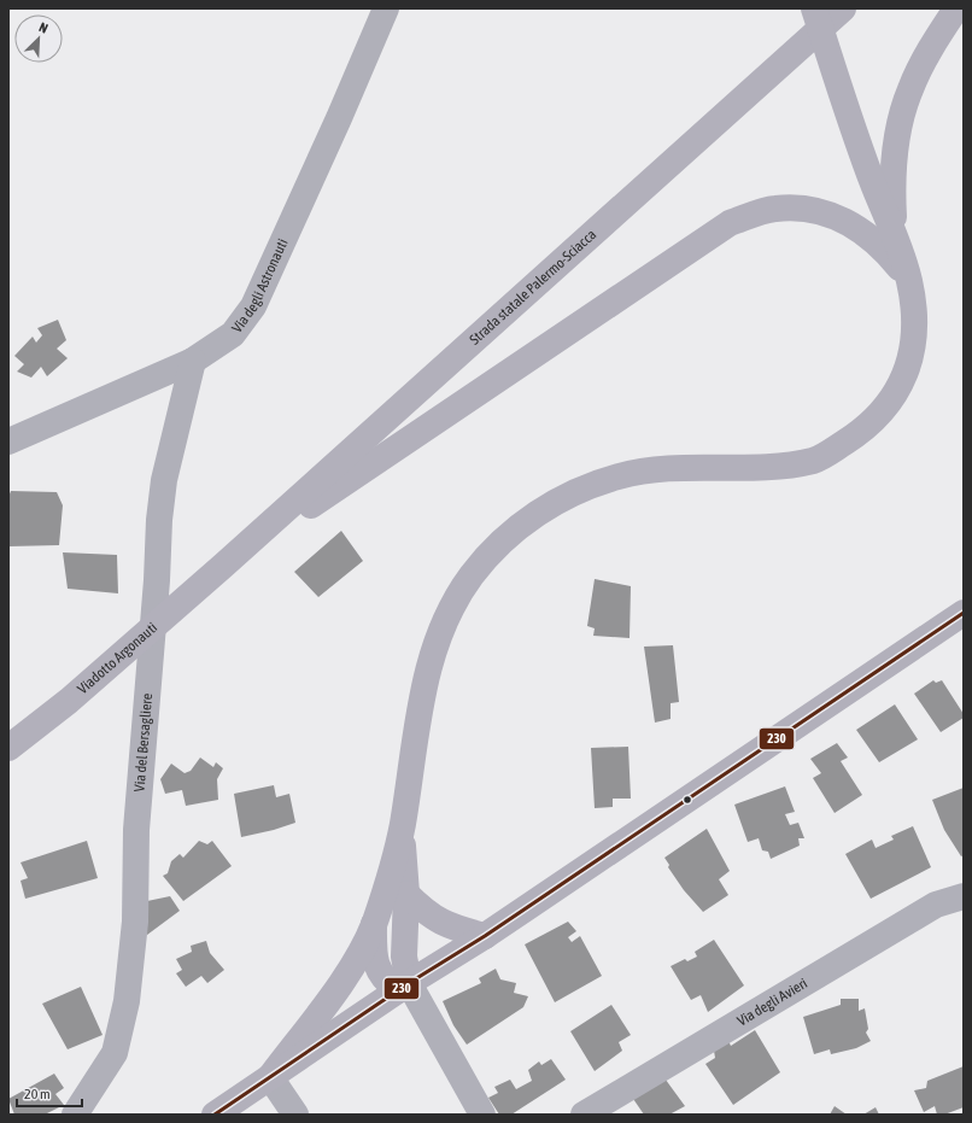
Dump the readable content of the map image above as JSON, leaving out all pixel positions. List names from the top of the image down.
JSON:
{
  "streets": {
    "main road": ["Strada statale Palermo-Sciacca", "Viadotto Argonauti"],
    "street": ["Via degli Astronauti", "Via del Bersagliere", "Via degli Avieri"]
  },
  "crossings": [
    ["Via degli Astronauti", "Via del Bersagliere"],
    ["Strada statale Palermo-Sciacca", "Viadotto Argonauti"]
  ],
  "lines": ["transit line 230"],
  "scale_bar": "20 m",
  "north": "top right"
}
